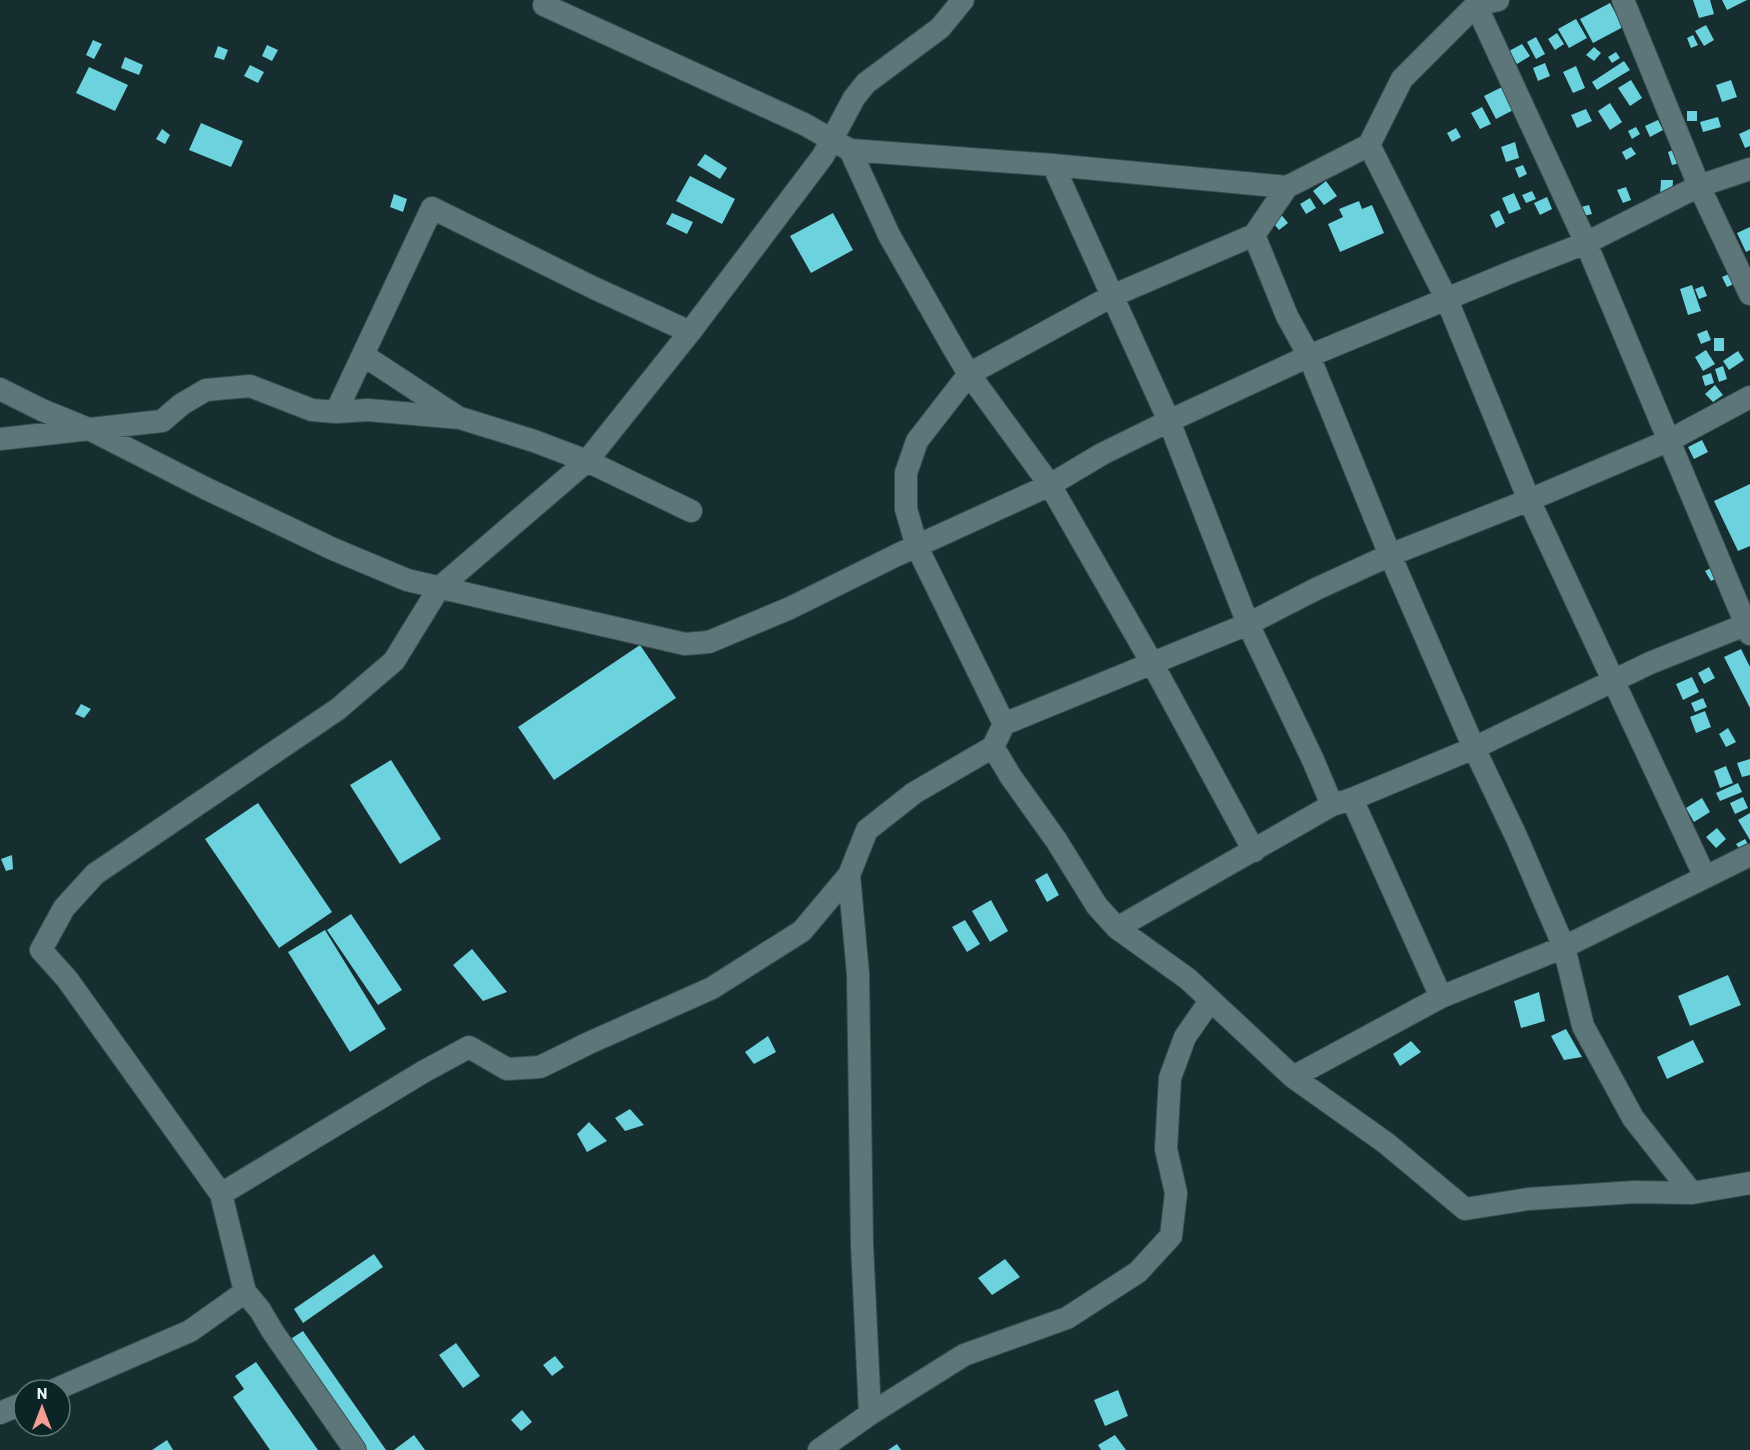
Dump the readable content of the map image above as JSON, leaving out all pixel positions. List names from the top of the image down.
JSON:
{
  "north": "top"
}
